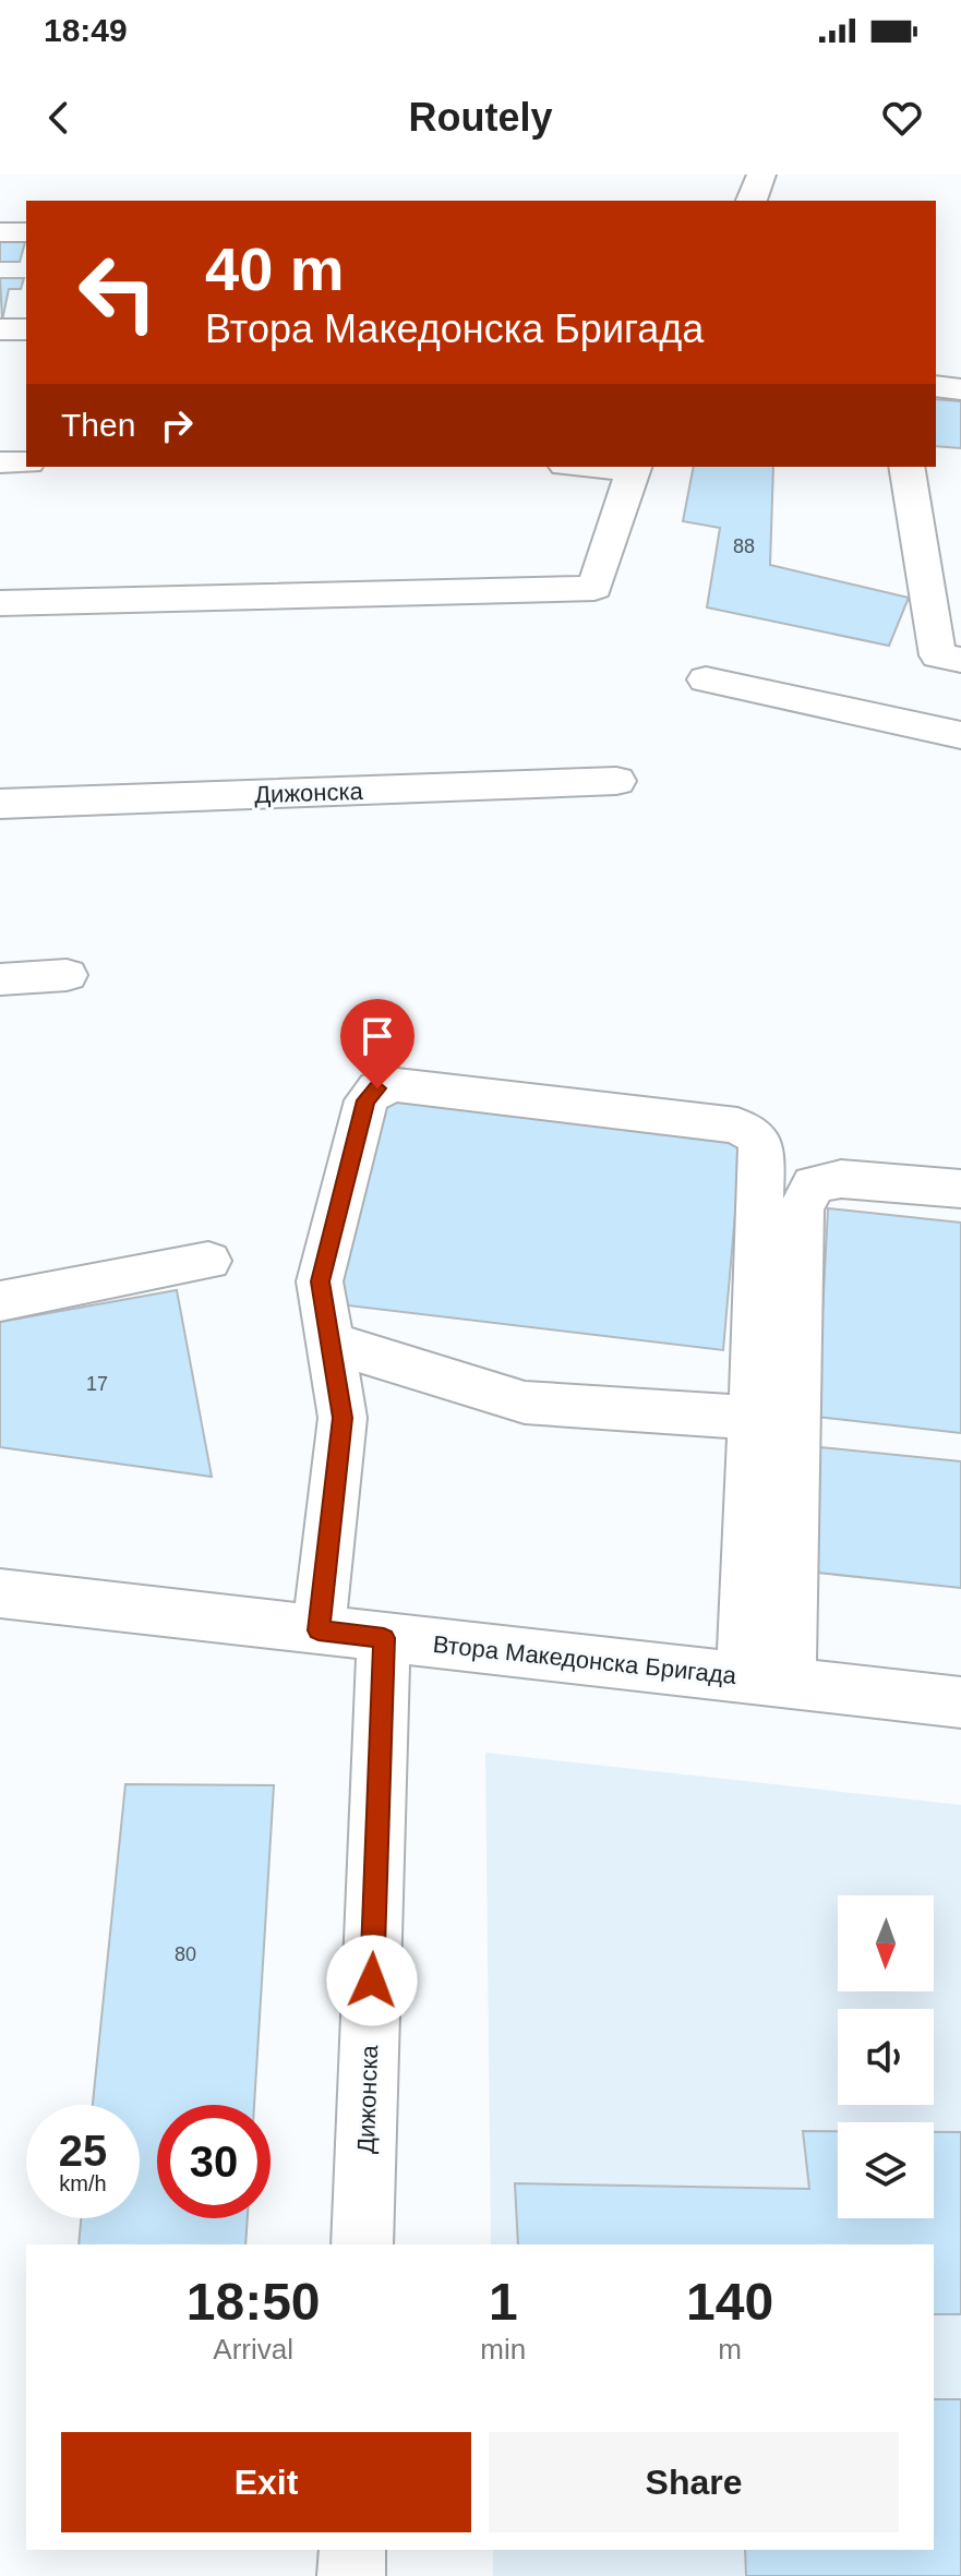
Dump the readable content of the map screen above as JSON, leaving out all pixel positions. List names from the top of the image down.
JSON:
{
  "streets": {
    "street": ["Дижонска", "Втора Македонска Бригада"]
  },
  "crossings": [
    ["Дижонска", "Втора Македонска Бригада"]
  ],
  "house_numbers": ["88", "17", "80"],
  "north": "bottom",
  "page": {
    "status": "18:49",
    "header": "Routely",
    "turn": ["40 m", "Втора Македонска Бригада"],
    "then": "Then",
    "speed": "25 km/h",
    "limit": "30",
    "eta": [
      "18:50",
      "Arrival",
      "1",
      "min",
      "140",
      "m"
    ],
    "buttons": ["Exit", "Share"]
  }
}
